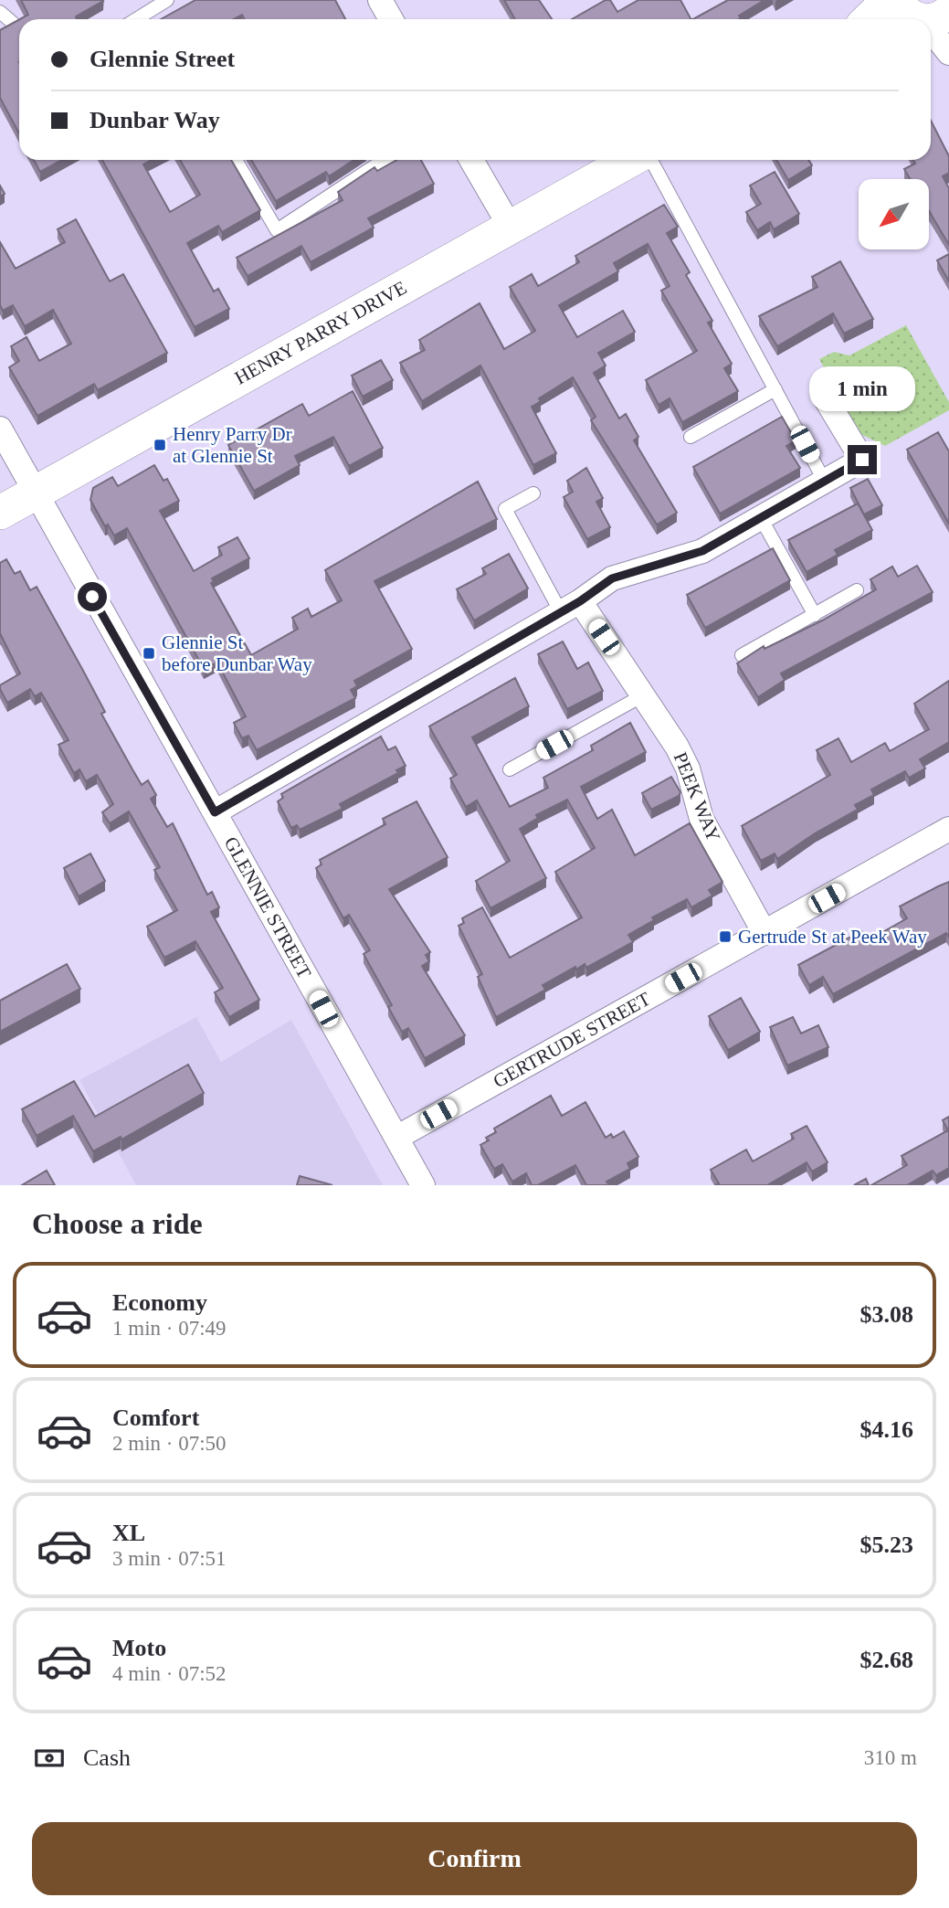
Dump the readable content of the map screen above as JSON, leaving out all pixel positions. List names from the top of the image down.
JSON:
{
  "streets": {
    "main road": ["HENRY PARRY DRIVE"],
    "street": ["PEEK WAY", "GLENNIE STREET", "GERTRUDE STREET"]
  },
  "crossings": [
    ["HENRY PARRY DRIVE", "GLENNIE STREET"],
    ["PEEK WAY", "GERTRUDE STREET"],
    ["GLENNIE STREET", "GERTRUDE STREET"]
  ],
  "places": {
    "transit": ["Henry Parry Dr at Glennie St", "Glennie St before Dunbar Way", "Gertrude St at Peek Way"]
  },
  "north": "bottom left",
  "page": {
    "banner": ["Glennie Street", "Dunbar Way"],
    "bubble": "1 min",
    "heading": "Choose a ride",
    "list": [
      {
        "name": "Economy",
        "note": "1 min · 07:49",
        "value": "$3.08"
      },
      {
        "name": "Comfort",
        "note": "2 min · 07:50",
        "value": "$4.16"
      },
      {
        "name": "XL",
        "note": "3 min · 07:51",
        "value": "$5.23"
      },
      {
        "name": "Moto",
        "note": "4 min · 07:52",
        "value": "$2.68"
      }
    ],
    "pay": ["Cash", "310 m"],
    "buttons": "Confirm"
  }
}
